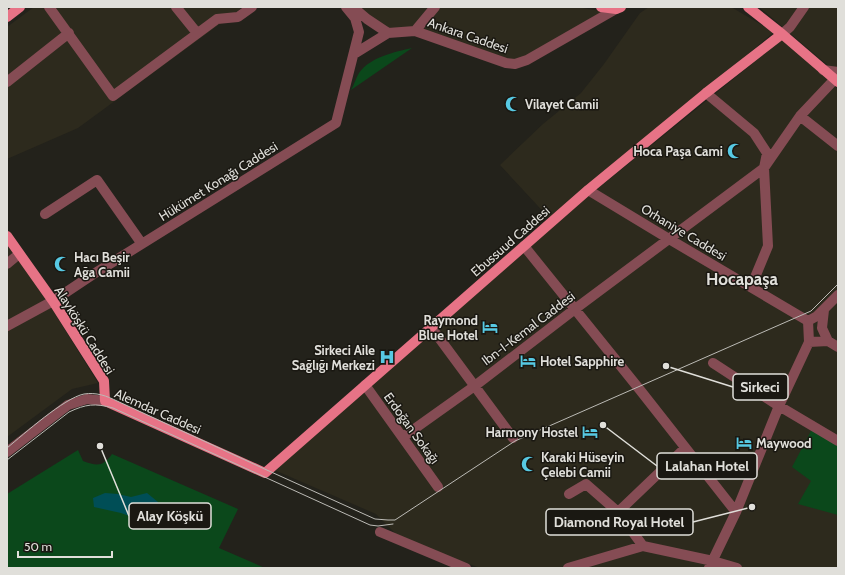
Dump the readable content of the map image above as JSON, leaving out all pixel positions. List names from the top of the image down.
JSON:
{
  "streets": {
    "main road": ["Ebussuud Caddesi", "Alayköşkü Caddesi", "Alemdar Caddesi"],
    "street": [
      "Ankara Caddesi",
      "Hükümet Konağı Caddesi",
      "Orhaniye Caddesi",
      "Ibn-I-Kemal Caddesi",
      "Erdoğan Sokağı"
    ]
  },
  "crossings": [
    ["Ankara Caddesi", "Hükümet Konağı Caddesi"],
    ["Hükümet Konağı Caddesi", "Alayköşkü Caddesi"],
    ["Orhaniye Caddesi", "Ebussuud Caddesi"],
    ["Orhaniye Caddesi", "Ibn-I-Kemal Caddesi"],
    ["Ebussuud Caddesi", "Alemdar Caddesi"],
    ["Ebussuud Caddesi", "Erdoğan Sokağı"],
    ["Ibn-I-Kemal Caddesi", "Erdoğan Sokağı"],
    ["Alayköşkü Caddesi", "Alemdar Caddesi"]
  ],
  "districts": ["Hocapaşa"],
  "places": {
    "mosque": [
      "Vilayet Camii",
      "Hoca Paşa Cami",
      "Hacı Beşir Ağa Camii",
      "Karaki Hüseyin Çelebi Camii"
    ],
    "hotel": [
      "Raymond Blue Hotel",
      "Hotel Sapphire",
      "Harmony Hostel",
      "Maywood"
    ],
    "hospital": ["Sirkeci Aile Sağlığı Merkezi"],
    "other": [
      "Sirkeci",
      "Lalahan Hotel",
      "Alay Köşkü",
      "Diamond Royal Hotel"
    ]
  },
  "scale_bar": "50 m"
}
